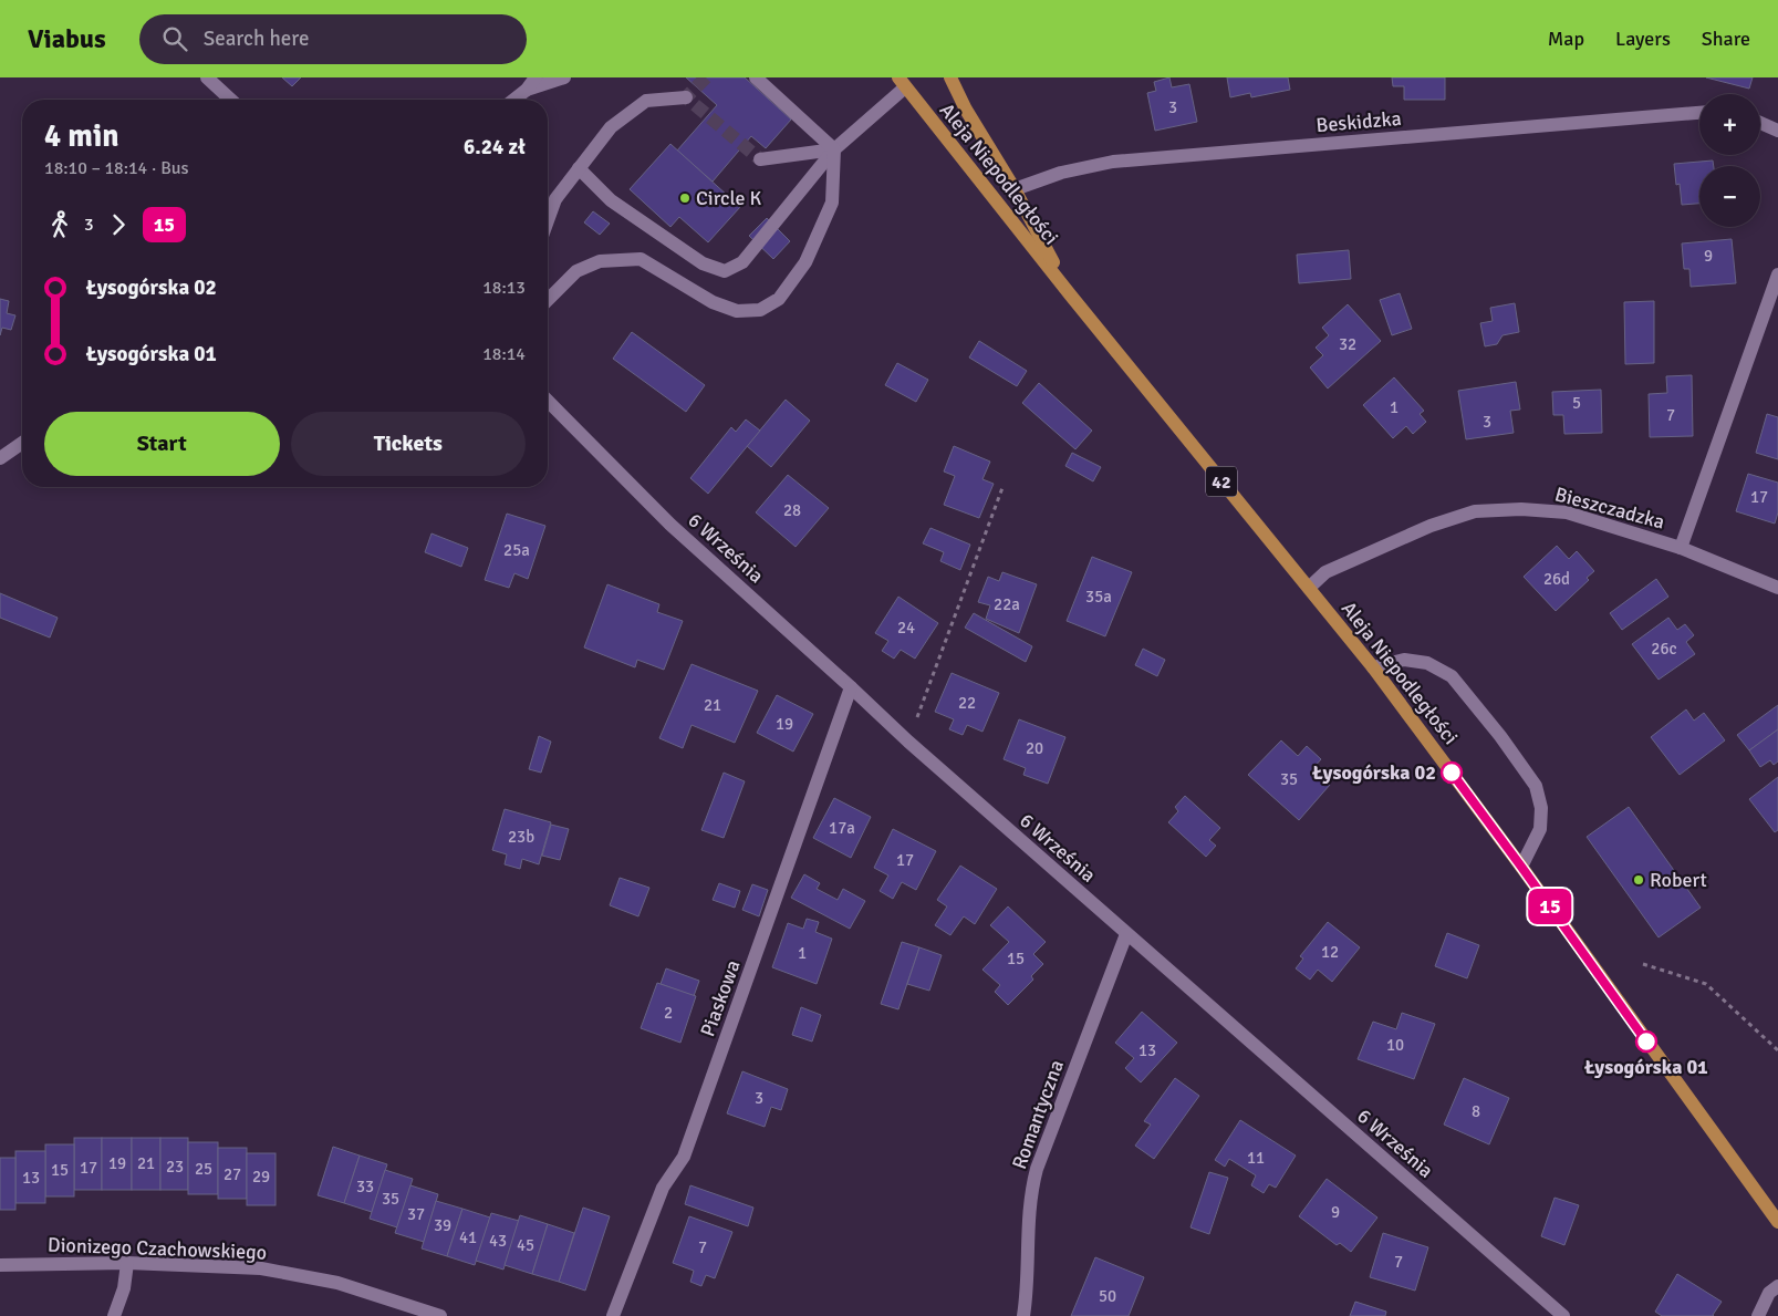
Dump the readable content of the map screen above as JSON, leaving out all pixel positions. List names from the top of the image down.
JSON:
{
  "streets": {
    "main road": ["Aleja Niepodległości", "42"],
    "street": [
      "Beskidzka",
      "Bieszczadzka",
      "6 Września",
      "Piaskowa",
      "Romantyczna",
      "Dionizego Czachowskiego"
    ]
  },
  "crossings": [
    ["Beskidzka", "Aleja Niepodległości"],
    ["Aleja Niepodległości", "Bieszczadzka"],
    ["6 Września", "Piaskowa"],
    ["6 Września", "Romantyczna"]
  ],
  "places": [
    "Circle K",
    "Łysogórska 02",
    "Robert",
    "Łysogórska 01"
  ],
  "lines": ["bus line 15"],
  "house_numbers": [
    "3",
    "9",
    "32",
    "5",
    "1",
    "7",
    "3",
    "17",
    "28",
    "25a",
    "26d",
    "35a",
    "22a",
    "24",
    "26c",
    "22",
    "21",
    "19",
    "20",
    "35",
    "17a",
    "23b",
    "17",
    "12",
    "1",
    "15",
    "2",
    "10",
    "13",
    "3",
    "8",
    "11",
    "19",
    "21",
    "23",
    "17",
    "25",
    "15",
    "27",
    "29",
    "13",
    "33",
    "35",
    "9",
    "37",
    "39",
    "41",
    "43",
    "45",
    "7",
    "7",
    "50"
  ],
  "page": {
    "header": "Viabus",
    "search": "Search here",
    "nav": ["Map", "Layers", "Share"],
    "on_map": "15",
    "map_buttons": ["+", "−"],
    "heading": ["4 min", "18:10 – 18:14 · Bus", "6.24 zł"],
    "legs": ["3", "15"],
    "list": [
      {
        "name": "Łysogórska 02",
        "value": "18:13"
      },
      {
        "name": "Łysogórska 01",
        "value": "18:14"
      }
    ],
    "buttons": ["Start", "Tickets"]
  }
}
